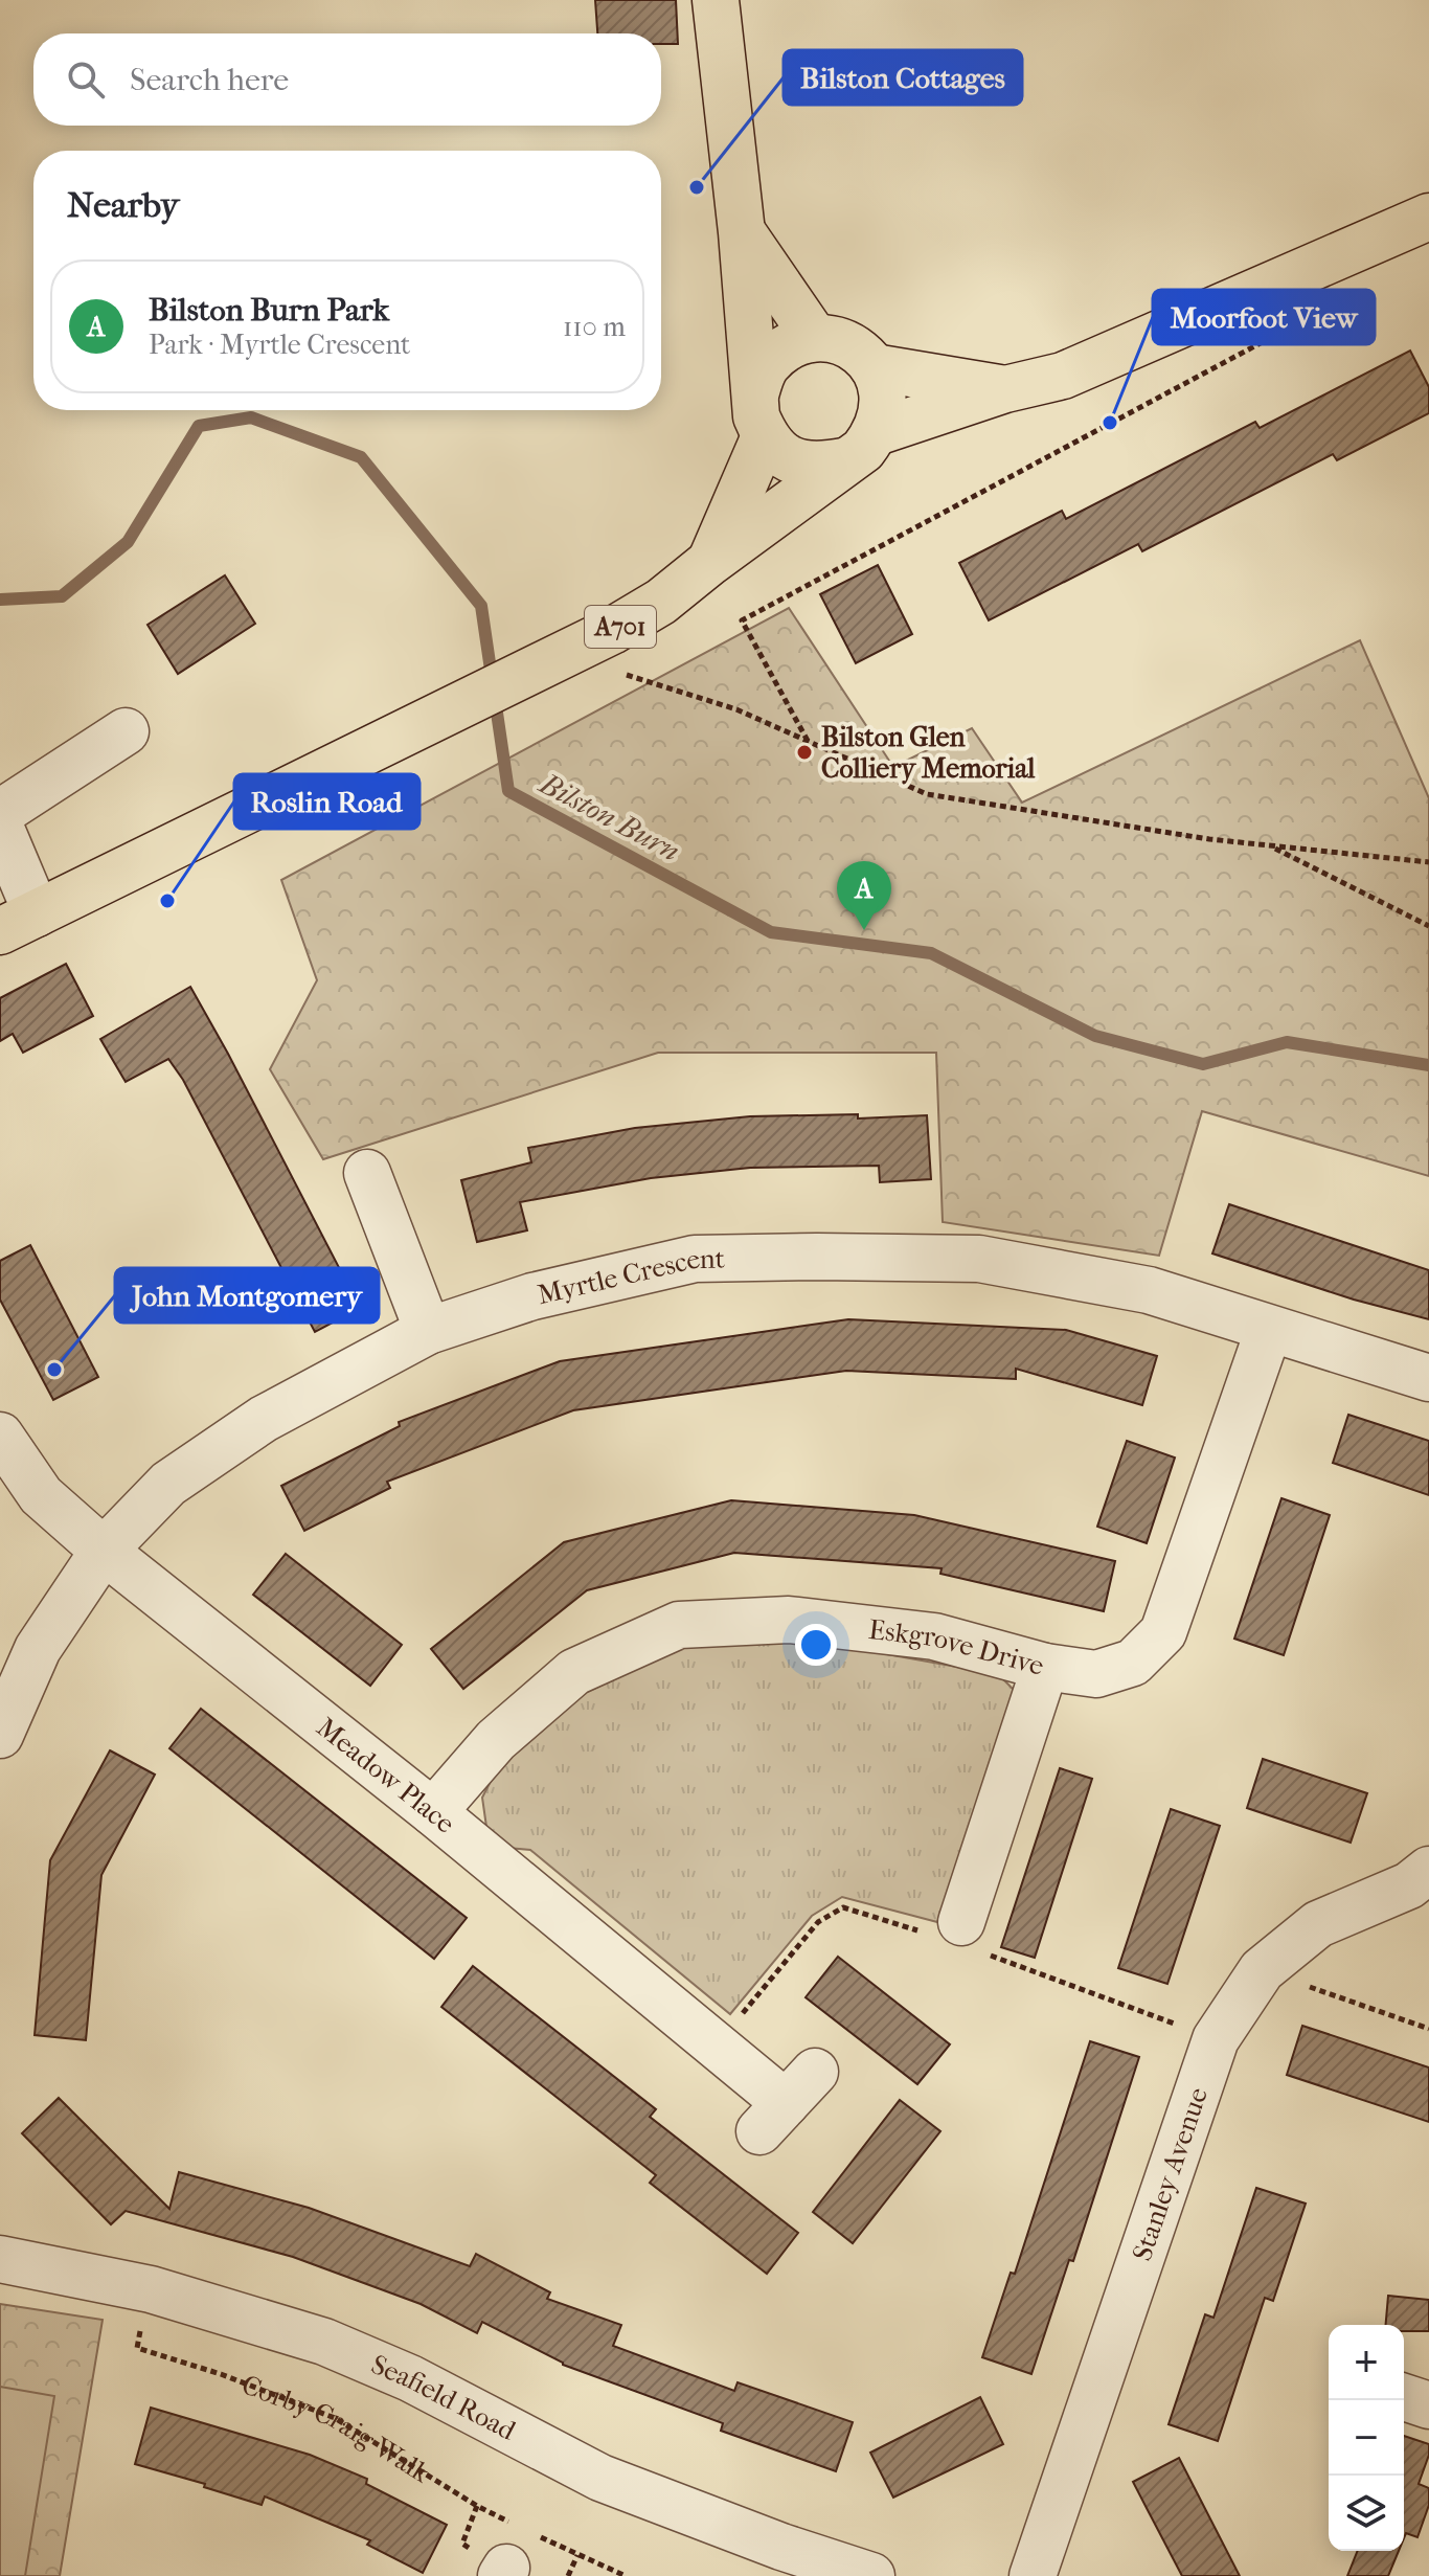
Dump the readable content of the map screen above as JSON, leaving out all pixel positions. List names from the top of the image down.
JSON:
{
  "streets": {
    "main road": ["A701"],
    "street": [
      "Myrtle Crescent",
      "Eskgrove Drive",
      "Meadow Place",
      "Stanley Avenue",
      "Seafield Road"
    ],
    "path": ["Corby Craig Walk"]
  },
  "crossings": [
    ["Myrtle Crescent", "Eskgrove Drive"],
    ["Myrtle Crescent", "Meadow Place"],
    ["Eskgrove Drive", "Meadow Place"],
    ["Seafield Road", "Corby Craig Walk"]
  ],
  "water": ["Bilston Burn"],
  "places": [
    "Bilston Cottages",
    "Moorfoot View",
    "Bilston Glen Colliery Memorial",
    "Roslin Road",
    "John Montgomery"
  ],
  "page": {
    "search": "Search here",
    "heading": "Nearby",
    "list": [
      {
        "mark": "A",
        "name": "Bilston Burn Park",
        "note": "Park · Myrtle Crescent",
        "value": "110 m"
      }
    ],
    "pins": "A",
    "map_buttons": ["+", "−"]
  }
}
